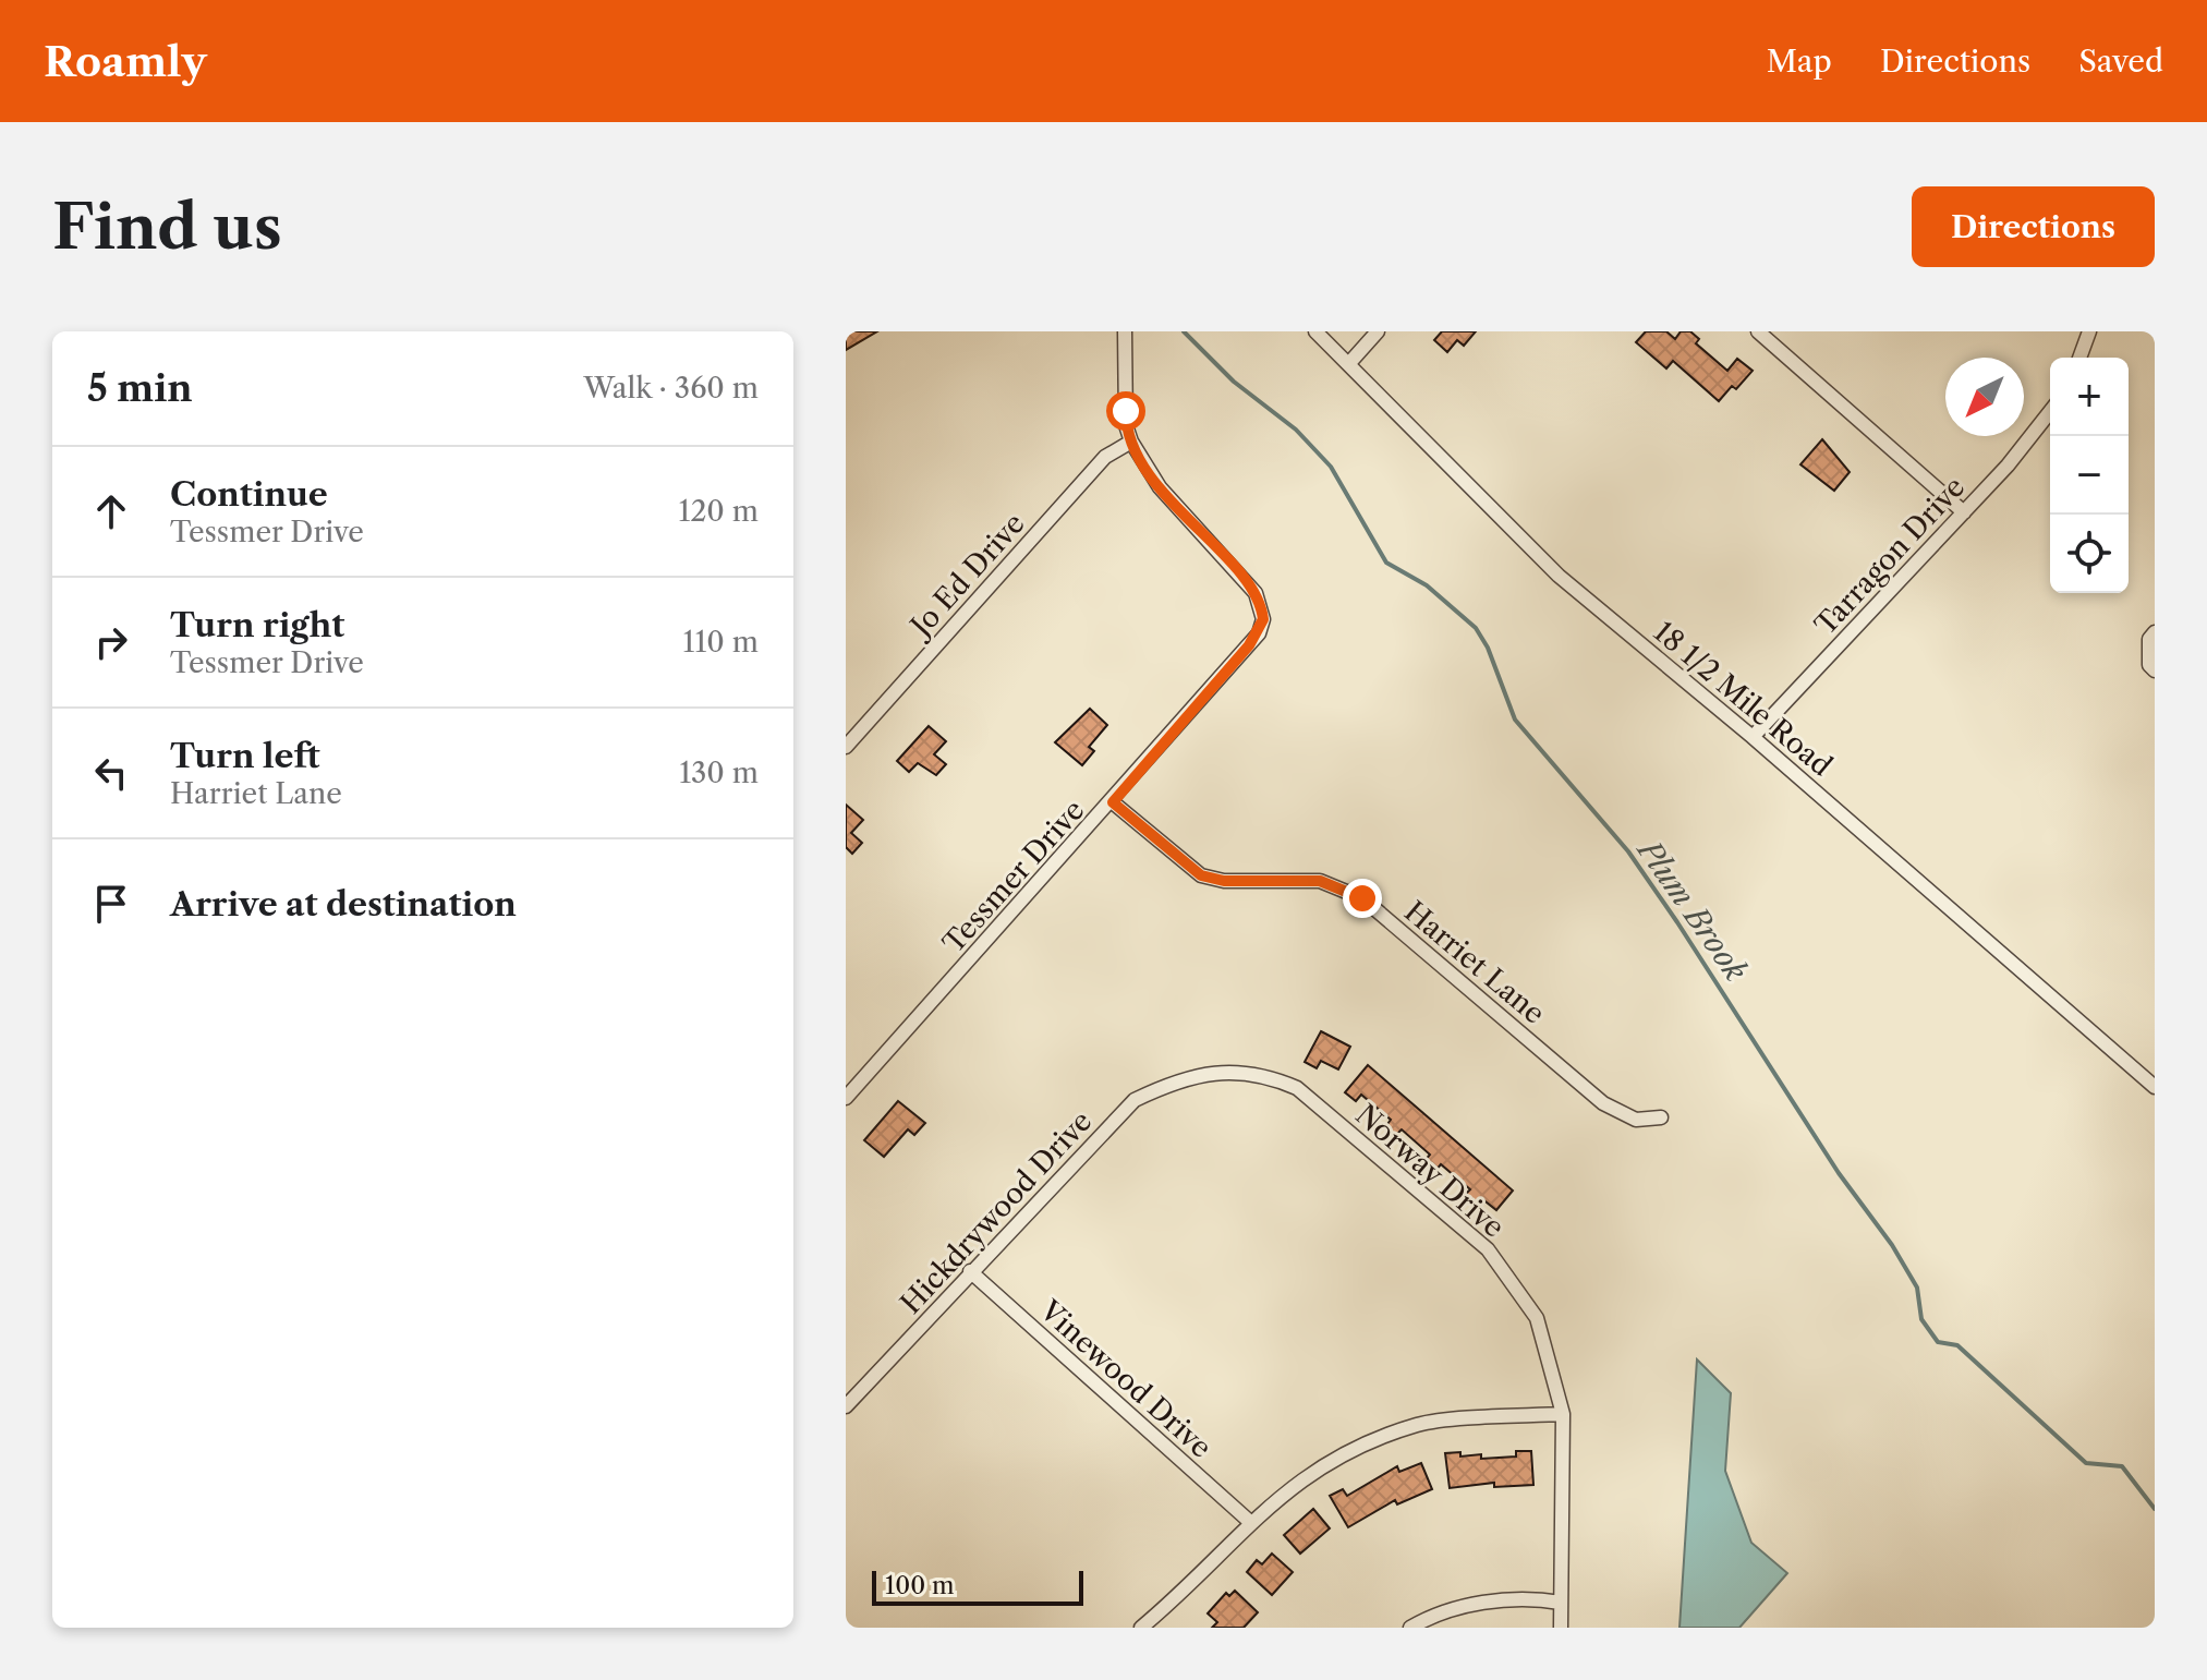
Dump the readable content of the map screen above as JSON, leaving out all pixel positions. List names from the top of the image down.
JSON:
{
  "streets": {
    "street": [
      "Tarragon Drive",
      "Jo Ed Drive",
      "18 1/2 Mile Road",
      "Tessmer Drive",
      "Harriet Lane",
      "Norway Drive",
      "Hickdrywood Drive",
      "Vinewood Drive"
    ]
  },
  "crossings": [
    ["Tarragon Drive", "18 1/2 Mile Road"],
    ["Jo Ed Drive", "Tessmer Drive"],
    ["Tessmer Drive", "Harriet Lane"],
    ["Norway Drive", "Hickdrywood Drive"],
    ["Hickdrywood Drive", "Vinewood Drive"]
  ],
  "water": ["Plum Brook"],
  "scale_bar": "100 m",
  "north": "bottom left",
  "page": {
    "header": "Roamly",
    "nav": ["Map", "Directions", "Saved"],
    "buttons": "Directions",
    "title": "Find us",
    "heading": ["5 min", "Walk · 360 m"],
    "map_buttons": ["+", "−"],
    "list": [
      ["Continue", "Tessmer Drive", "120 m"],
      ["Turn right", "Tessmer Drive", "110 m"],
      ["Turn left", "Harriet Lane", "130 m"],
      "Arrive at destination"
    ],
    "scale": "100 m"
  }
}
